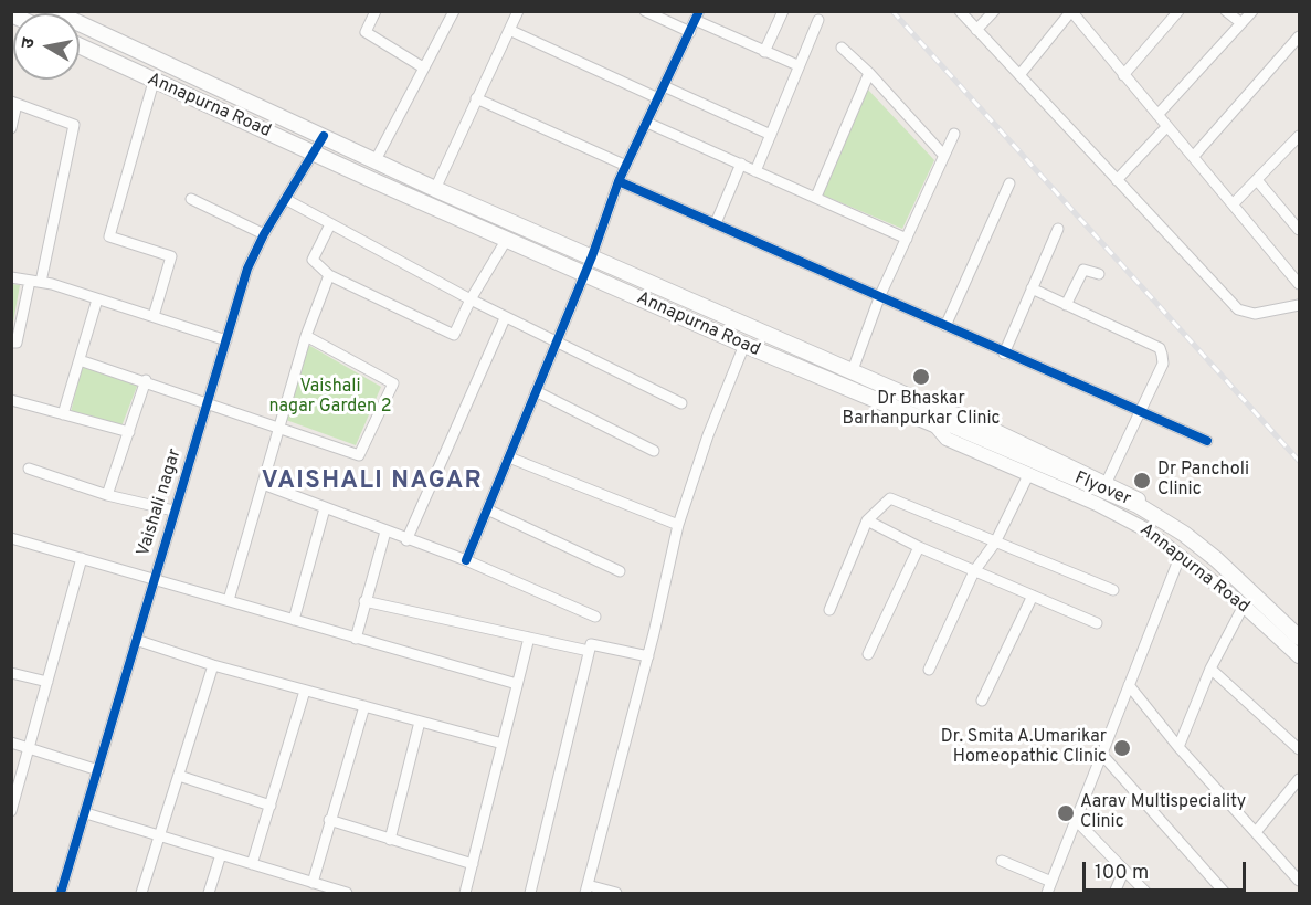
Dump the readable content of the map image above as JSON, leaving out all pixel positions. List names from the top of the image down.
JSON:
{
  "streets": {
    "main road": ["Annapurna Road", "Flyover"],
    "street": ["Vaishali nagar"]
  },
  "crossings": [
    ["Annapurna Road", "Flyover"],
    ["Annapurna Road", "Vaishali nagar"]
  ],
  "districts": ["VAISHALI NAGAR"],
  "parks": ["Vaishali nagar Garden 2"],
  "places": [
    "Dr Bhaskar Barhanpurkar Clinic",
    "Dr Pancholi Clinic",
    "Dr. Smita A.Umarikar Homeopathic Clinic",
    "Aarav Multispeciality Clinic"
  ],
  "scale_bar": "100 m",
  "north": "left"
}
